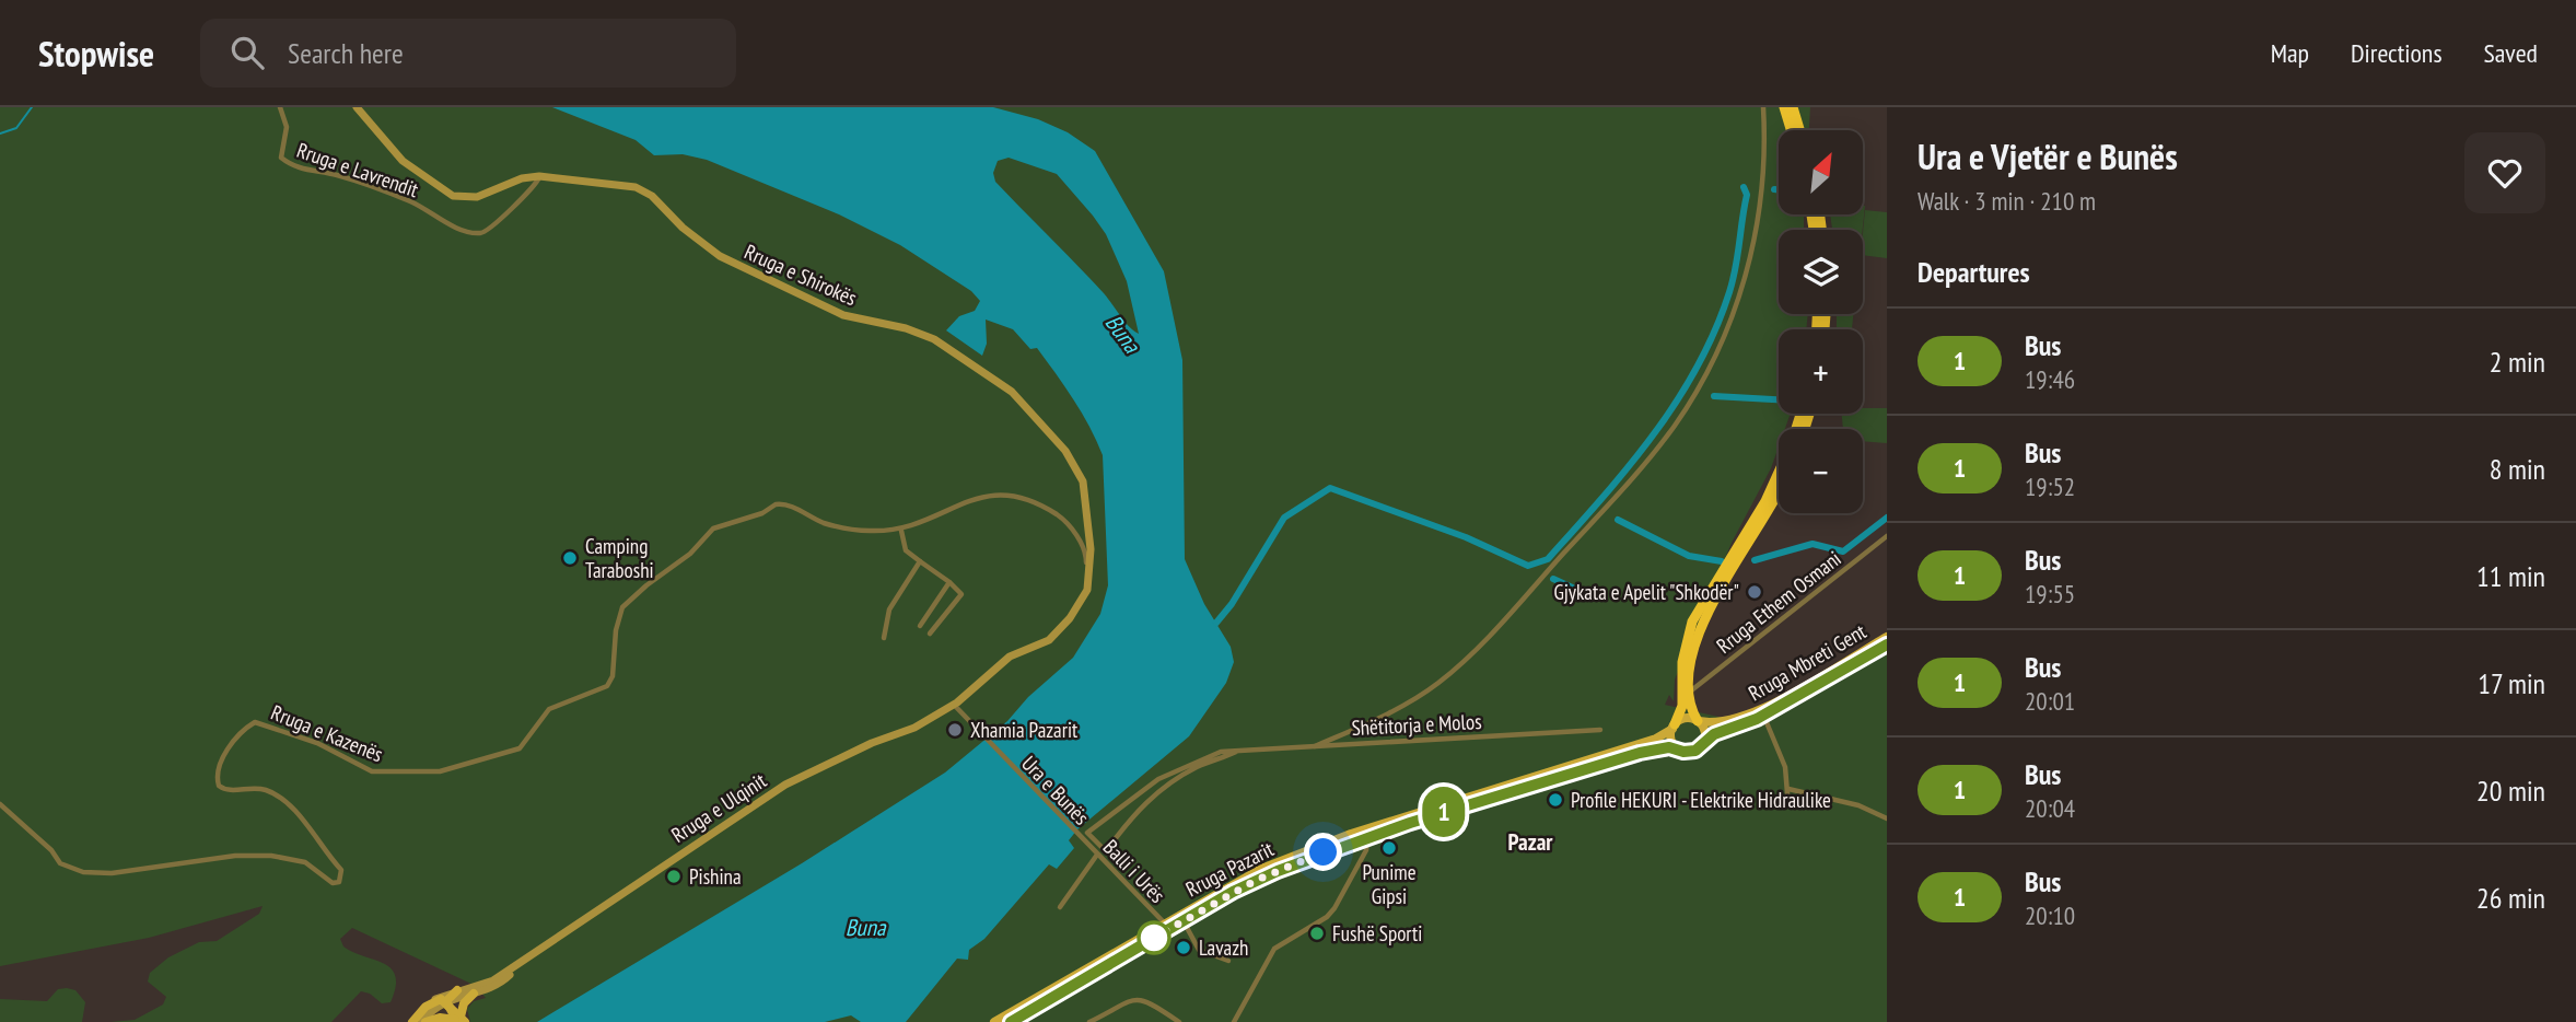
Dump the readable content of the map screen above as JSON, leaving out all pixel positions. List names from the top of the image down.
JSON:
{
  "streets": {
    "main road": [
      "Rruga e Shirokës",
      "Rruga Mbreti Gent",
      "Rruga e Ulqinit",
      "Rruga Pazarit"
    ],
    "street": [
      "Rruga e Lavrendit",
      "Rruga Ethem Osmani",
      "Shëtitorja e Molos",
      "Rruga e Kazenës",
      "Ura e Bunës",
      "Balli i Urës"
    ]
  },
  "crossings": [
    ["Rruga e Lavrendit", "Rruga e Shirokës"],
    ["Rruga e Shirokës", "Rruga e Kazenës"],
    ["Rruga e Shirokës", "Ura e Bunës"],
    ["Rruga e Shirokës", "Rruga e Ulqinit"],
    ["Rruga Mbreti Gent", "Rruga Pazarit"],
    ["Ura e Bunës", "Rruga e Ulqinit"],
    ["Ura e Bunës", "Balli i Urës"],
    ["Rruga Pazarit", "Balli i Urës"]
  ],
  "districts": ["Pazar"],
  "water": ["Buna"],
  "places": [
    "Camping Taraboshi",
    "Gjykata e Apelit \"Shkodër\"",
    "Xhamia Pazarit",
    "Profile HEKURI - Elektrike Hidraulike",
    "Punime Gipsi",
    "Pishina",
    "Fushë Sporti",
    "Lavazh"
  ],
  "lines": ["bus line 1"],
  "north": "top right",
  "page": {
    "header": "Stopwise",
    "search": "Search here",
    "nav": ["Map", "Directions", "Saved"],
    "on_map": "1",
    "heading": [
      ["Ura e Vjetër e Bunës", "Walk · 3 min · 210 m"],
      "Departures"
    ],
    "map_buttons": ["+", "−"],
    "list": [
      {
        "mark": "1",
        "name": "Bus",
        "note": "19:46",
        "value": "2 min"
      },
      {
        "mark": "1",
        "name": "Bus",
        "note": "19:52",
        "value": "8 min"
      },
      {
        "mark": "1",
        "name": "Bus",
        "note": "19:55",
        "value": "11 min"
      },
      {
        "mark": "1",
        "name": "Bus",
        "note": "20:01",
        "value": "17 min"
      },
      {
        "mark": "1",
        "name": "Bus",
        "note": "20:04",
        "value": "20 min"
      },
      {
        "mark": "1",
        "name": "Bus",
        "note": "20:10",
        "value": "26 min"
      }
    ]
  }
}
